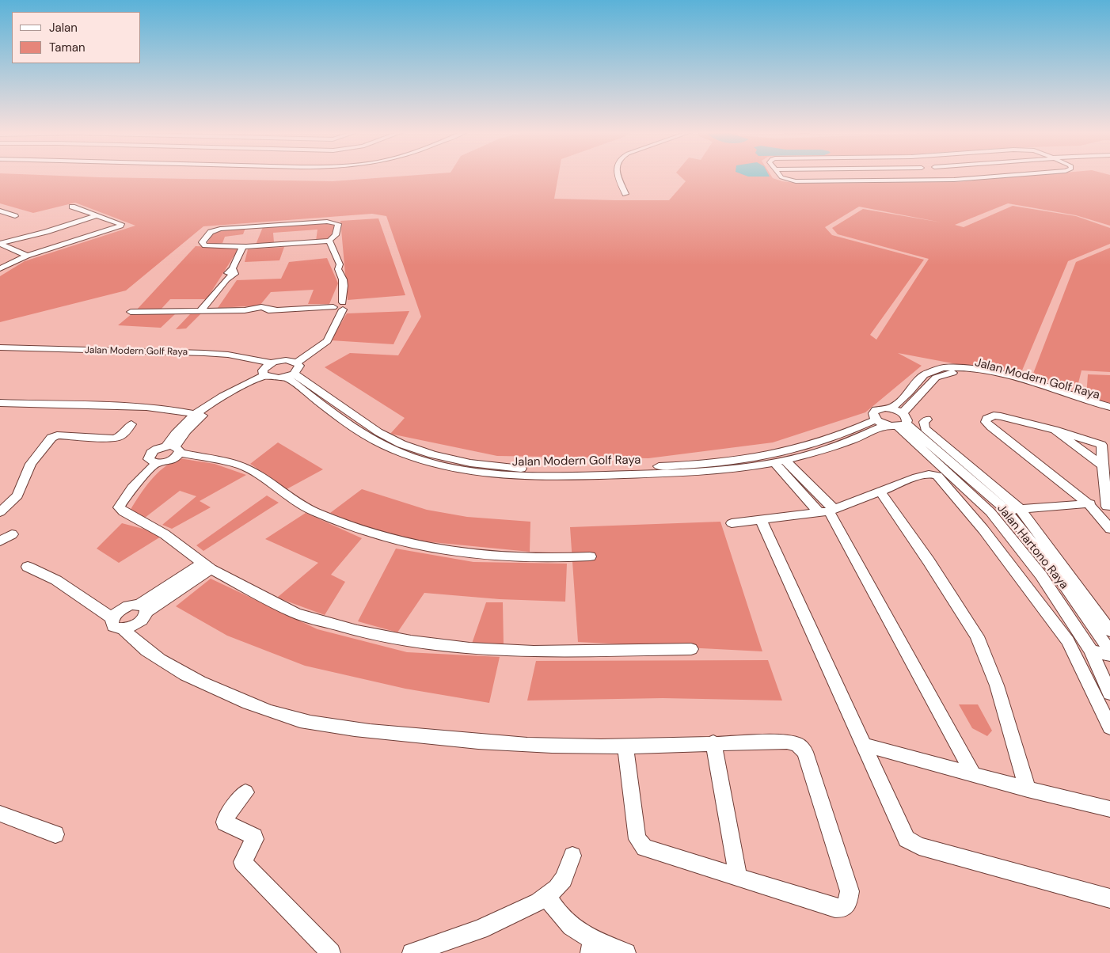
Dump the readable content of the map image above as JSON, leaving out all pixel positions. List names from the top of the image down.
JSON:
{
  "streets": {
    "street": ["Jalan Modern Golf Raya", "Jalan Hartono Raya"]
  },
  "crossings": [
    ["Jalan Modern Golf Raya", "Jalan Hartono Raya"]
  ],
  "legend": ["Jalan", "Taman"]
}
